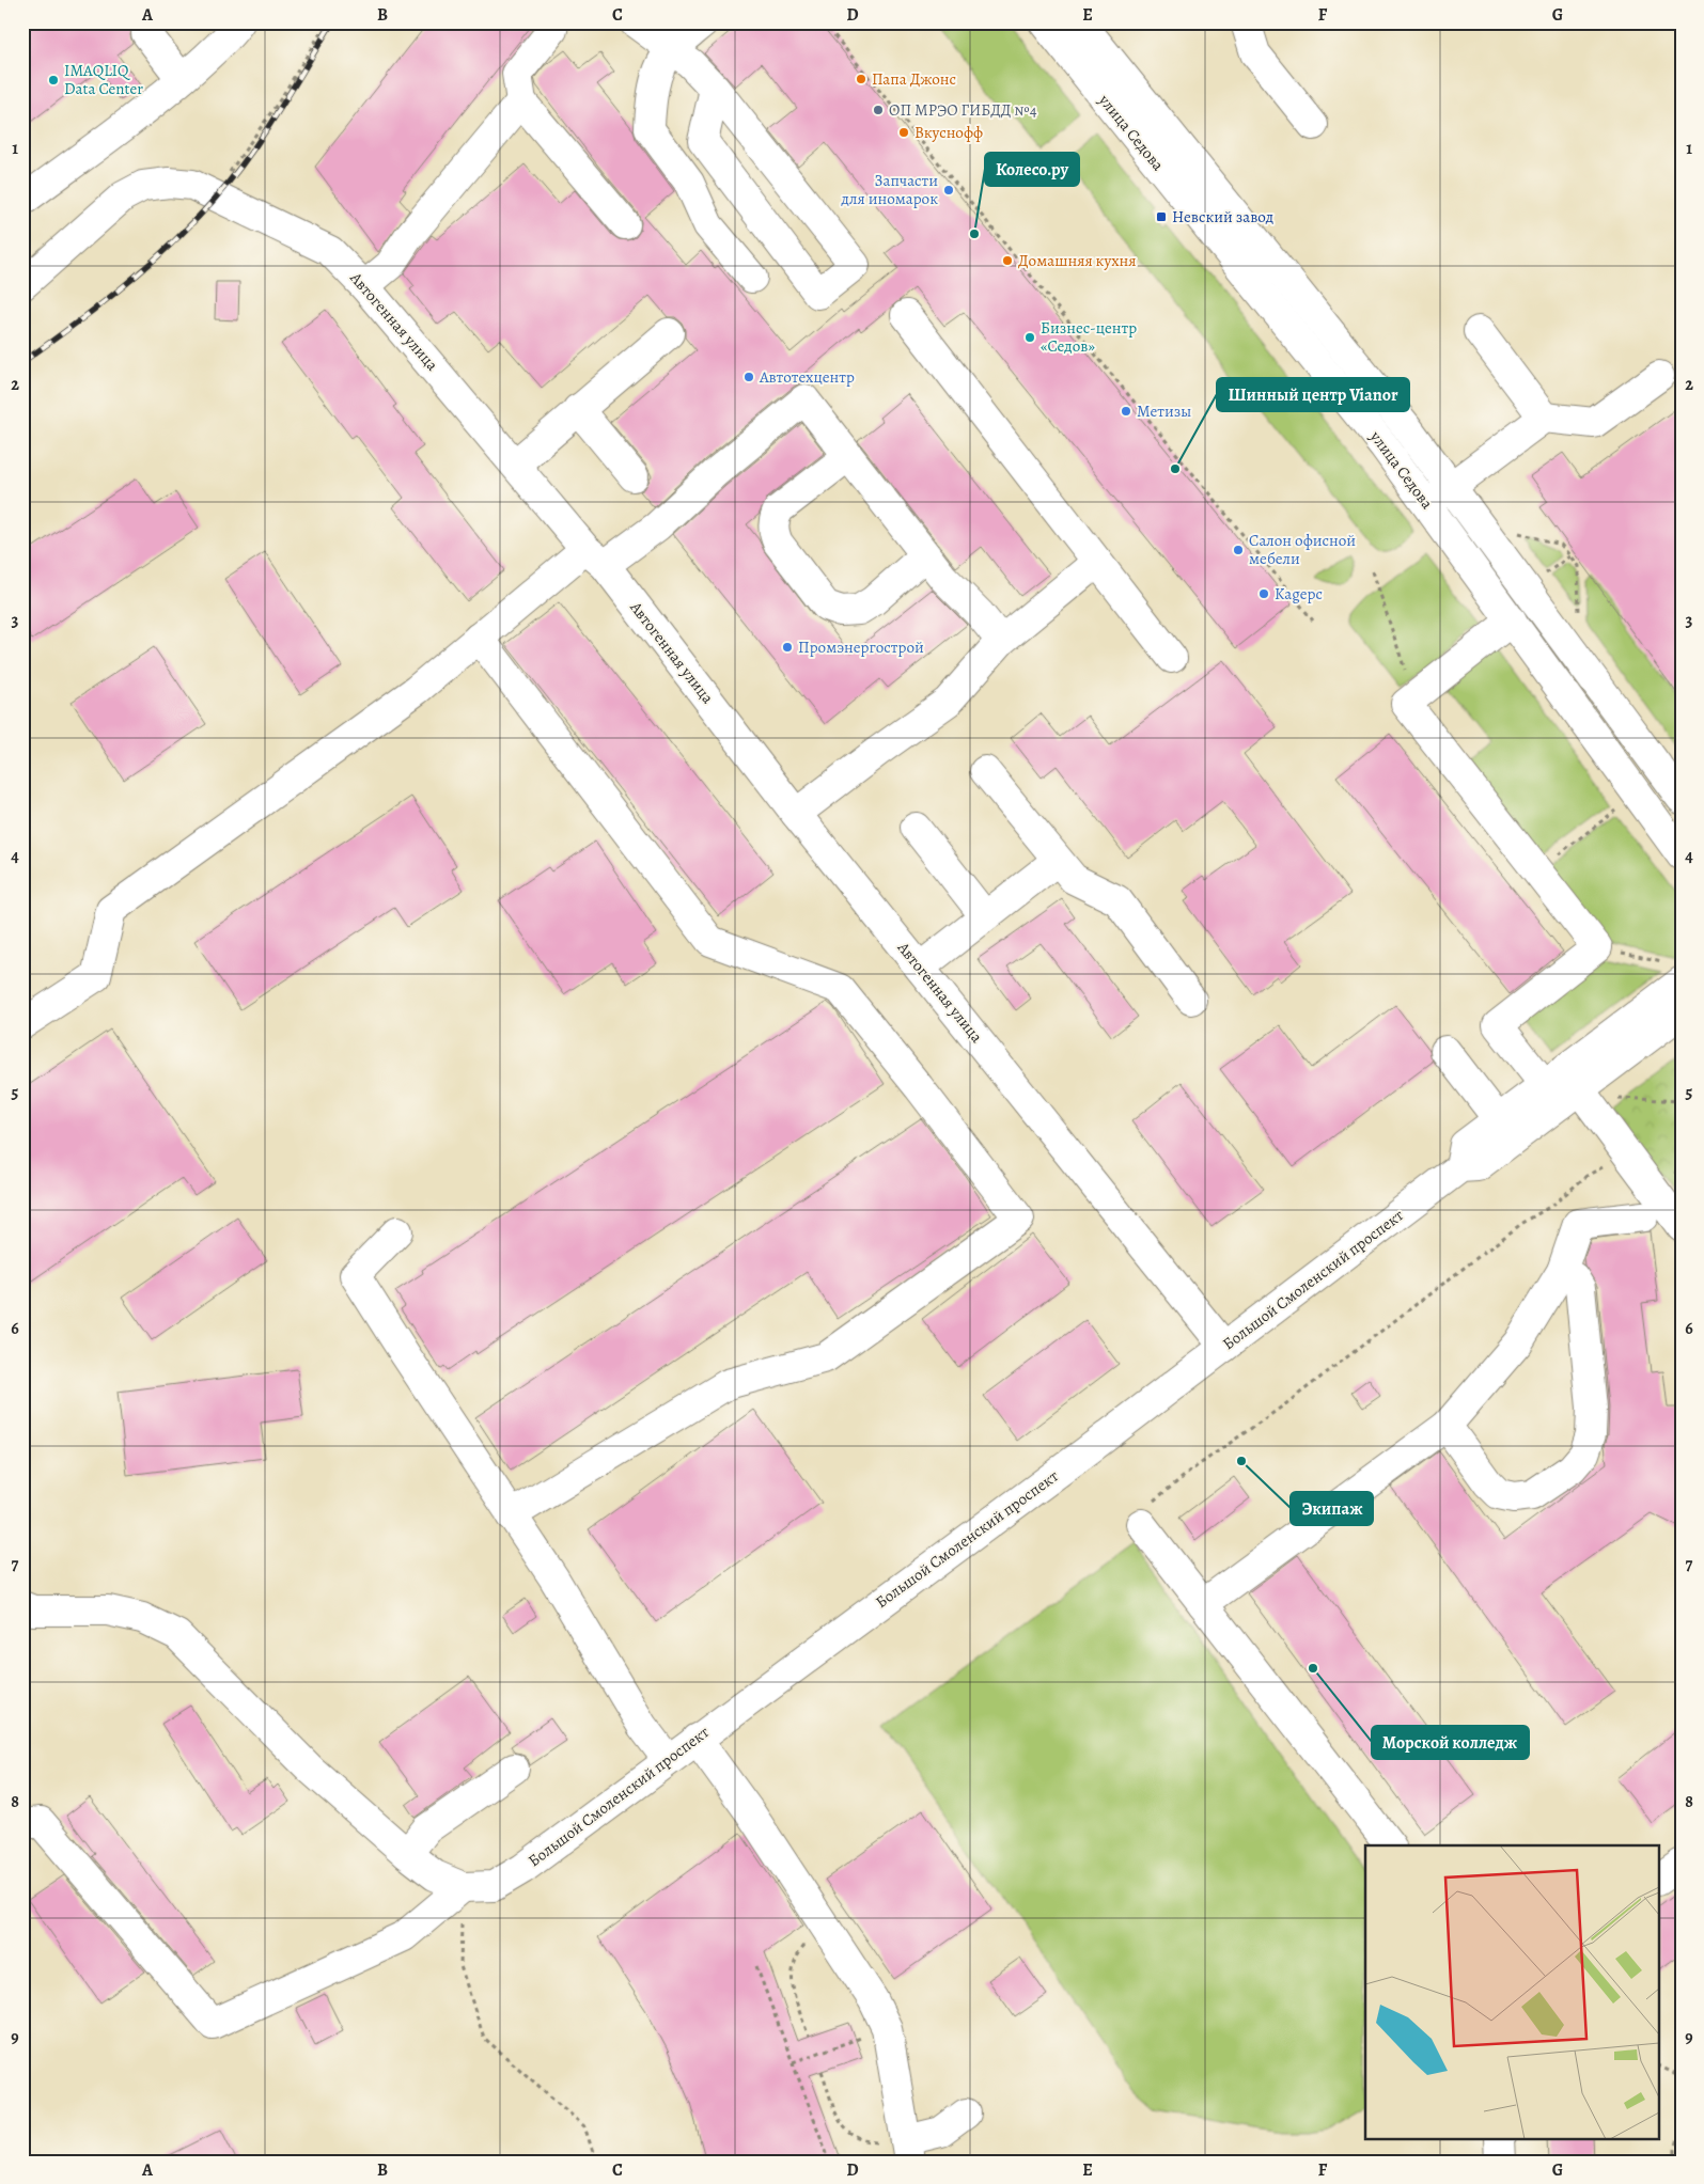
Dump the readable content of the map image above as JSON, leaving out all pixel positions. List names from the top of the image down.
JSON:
{
  "streets": {
    "street": ["улица Седова", "Автогенная улица", "Большой Смоленский проспект"]
  },
  "crossings": [
    ["Автогенная улица", "Большой Смоленский проспект"]
  ],
  "places": {
    "other": [
      "Папа Джонс",
      "IMAQLIQ Data Center",
      "ОП МРЭО ГИБДД №4",
      "Вкуснофф",
      "Запчасти для иномарок",
      "Колесо.ру",
      "Домашняя кухня",
      "Бизнес-центр «Седов»",
      "Автотехцентр",
      "Метизы",
      "Шинный центр Vianor",
      "Салон офисной мебели",
      "Kagepc",
      "Промэнергострой",
      "Экипаж",
      "Морской колледж"
    ],
    "transit": ["Невский завод"]
  },
  "grid": {
    "columns": [
      "A",
      "B",
      "C",
      "D",
      "E",
      "F",
      "G"
    ],
    "rows": [
      "1",
      "2",
      "3",
      "4",
      "5",
      "6",
      "7",
      "8",
      "9"
    ]
  }
}
